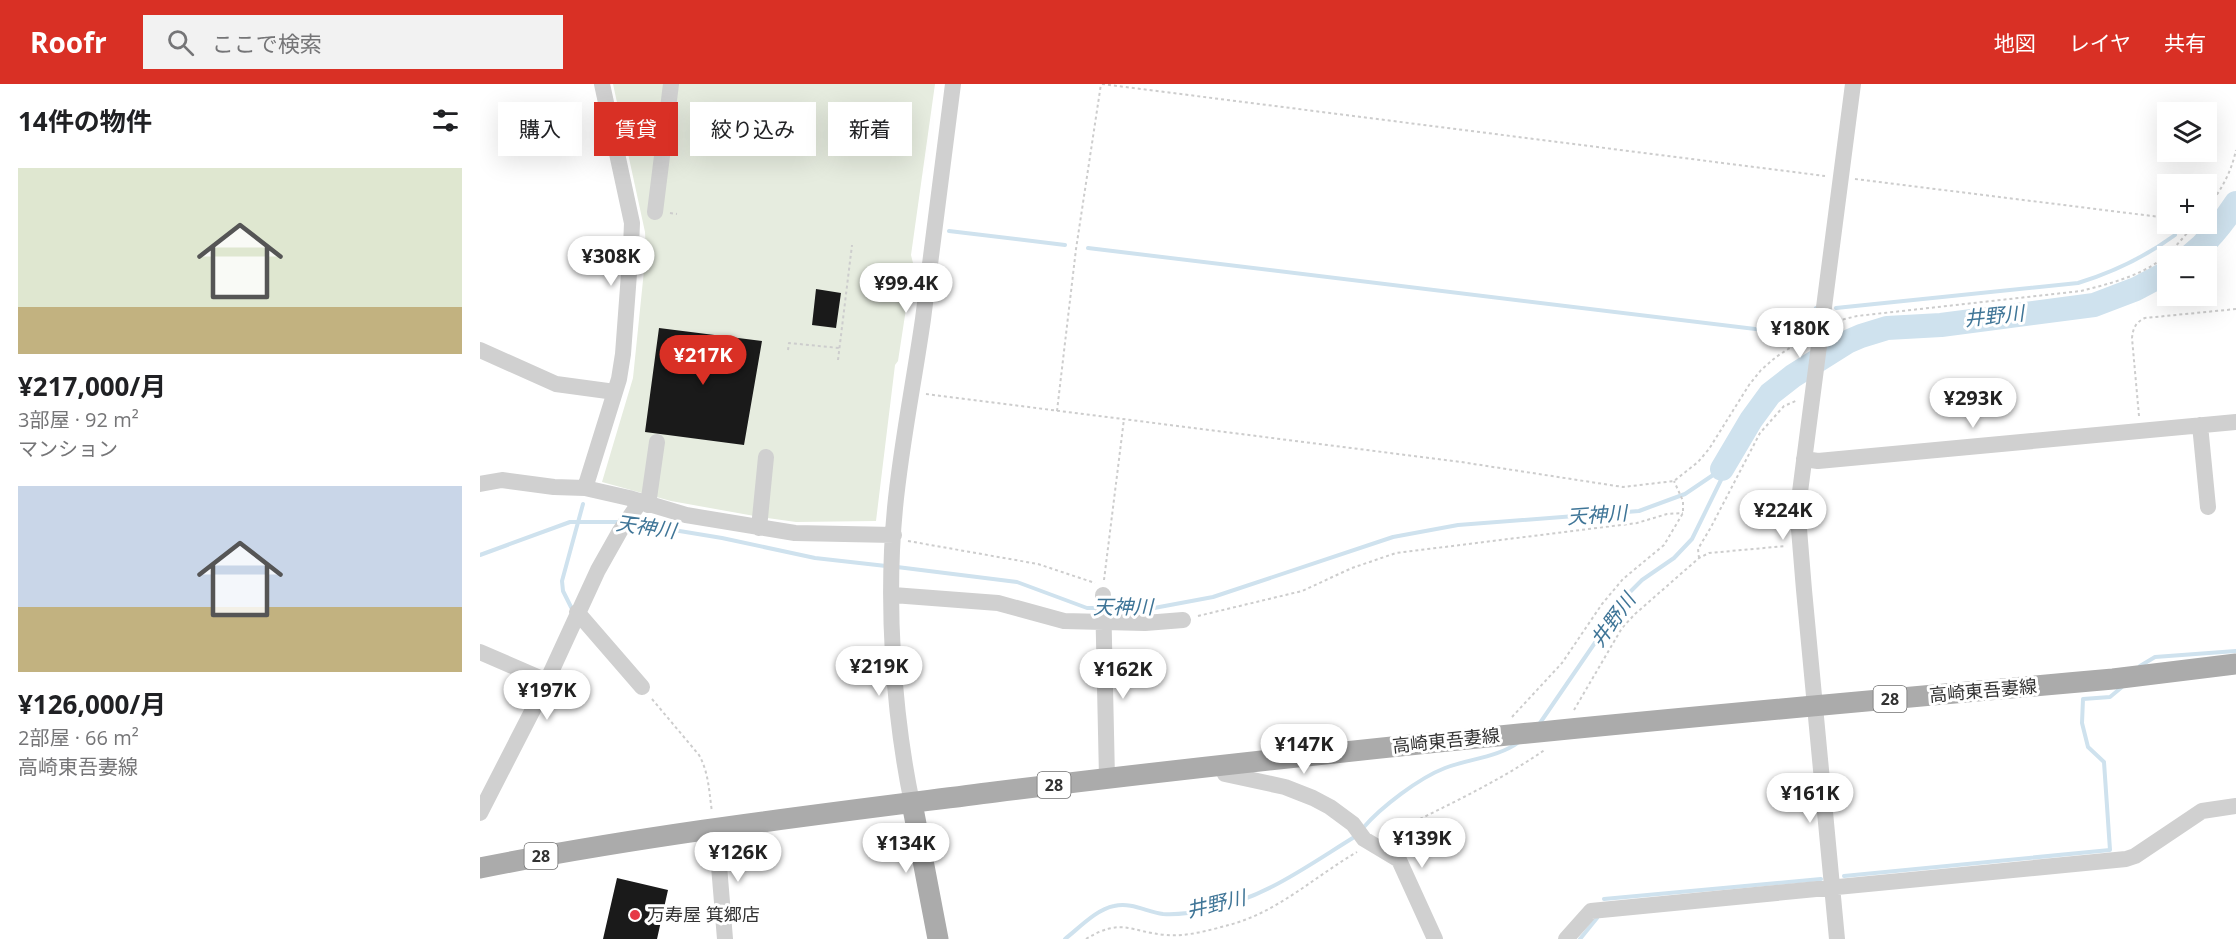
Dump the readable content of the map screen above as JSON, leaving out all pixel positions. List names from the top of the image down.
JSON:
{
  "streets": {
    "main road": ["高崎東吾妻線", "28"]
  },
  "water": ["井野川", "天神川"],
  "places": ["万寿屋 箕郷店"],
  "page": {
    "header": "Roofr",
    "search": "ここで検索",
    "nav": ["地図", "レイヤ", "共有"],
    "heading": "14件の物件",
    "map_buttons": ["+", "−"],
    "chip": [
      "購入",
      "賃貸",
      "絞り込み",
      "新着"
    ],
    "list": [
      {
        "name": "¥217,000/月",
        "note": "3部屋 · 92 m² · マンション"
      },
      {
        "name": "¥126,000/月",
        "note": "2部屋 · 66 m² · 高崎東吾妻線"
      }
    ],
    "price": [
      "¥308K",
      "¥99.4K",
      "¥180K",
      "¥217K",
      "¥293K",
      "¥224K",
      "¥219K",
      "¥162K",
      "¥197K",
      "¥147K",
      "¥161K",
      "¥139K",
      "¥134K",
      "¥126K"
    ]
  }
}
